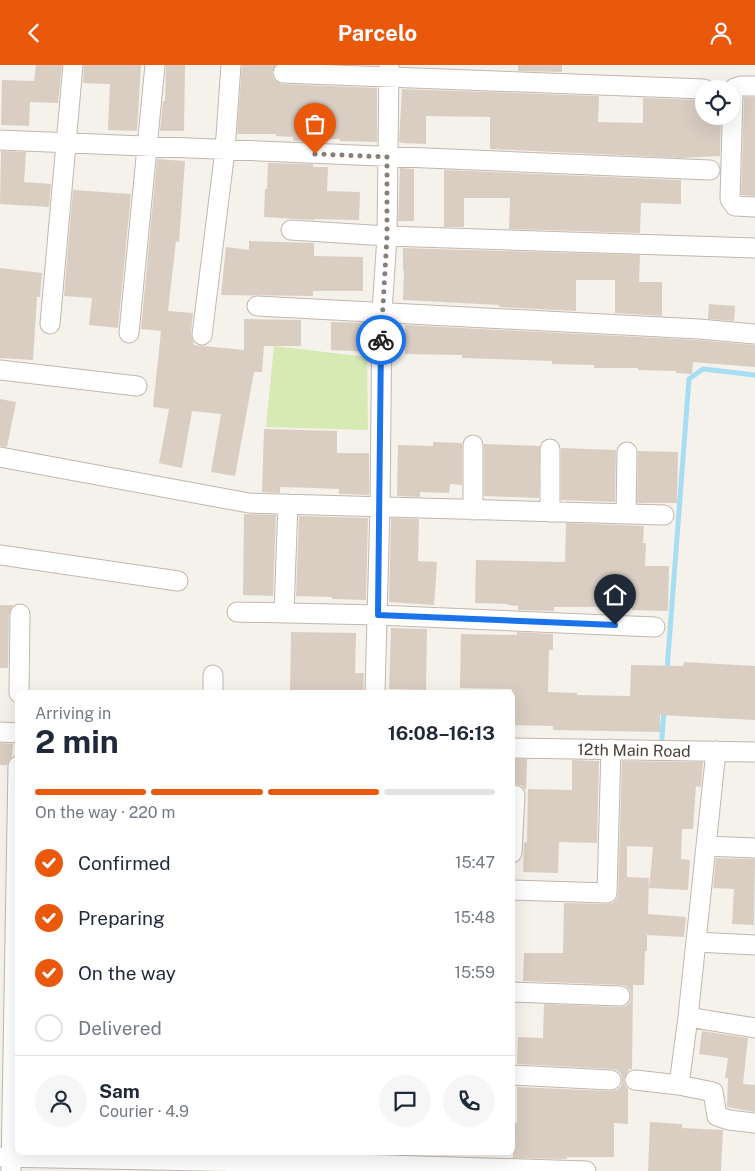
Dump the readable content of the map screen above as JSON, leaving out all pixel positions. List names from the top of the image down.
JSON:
{
  "streets": {
    "street": ["12th Main Road"]
  },
  "page": {
    "header": "Parcelo",
    "heading": ["2 min", "Arriving in", "16:08–16:13"],
    "panel": ["Sam", "Courier · 4.9"],
    "bar": "On the way · 220 m",
    "list": [
      ["Confirmed", "15:47"],
      ["Preparing", "15:48"],
      ["On the way", "15:59"],
      "Delivered"
    ]
  }
}
